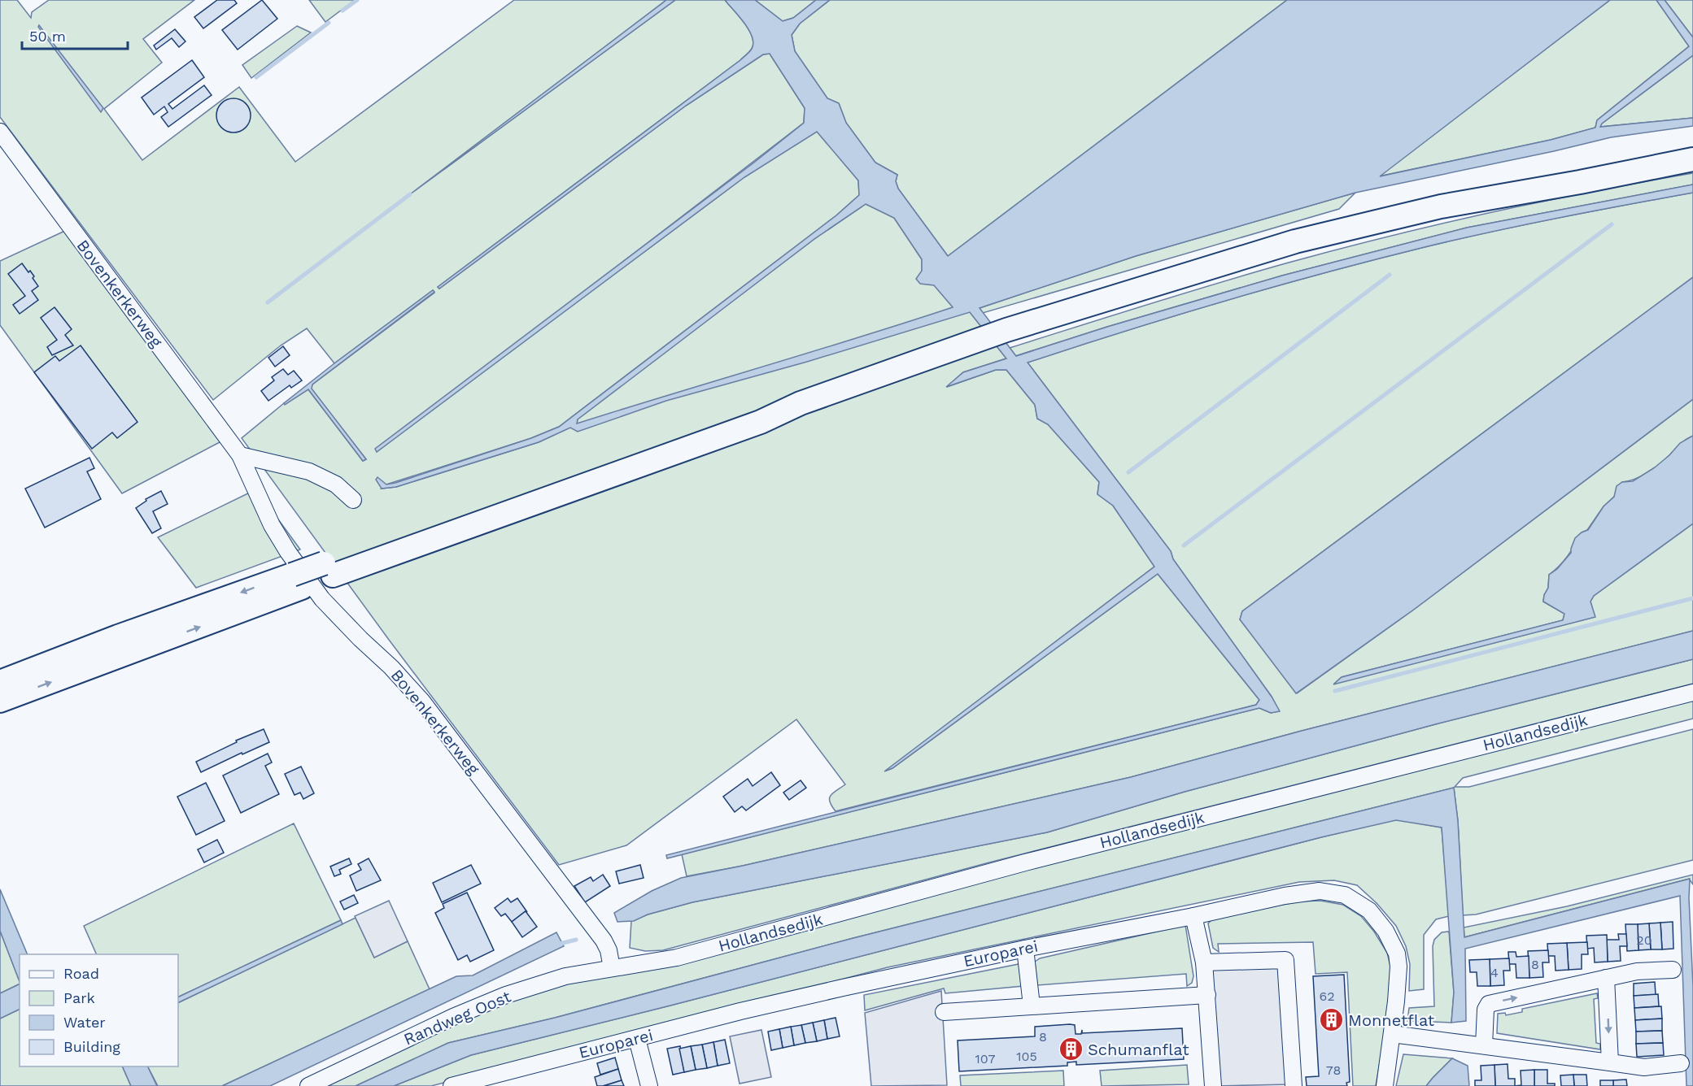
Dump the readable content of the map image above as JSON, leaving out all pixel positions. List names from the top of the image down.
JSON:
{
  "streets": {
    "street": [
      "Bovenkerkerweg",
      "Hollandsedijk",
      "Europarei",
      "Randweg Oost"
    ]
  },
  "crossings": [
    ["Bovenkerkerweg", "Hollandsedijk"],
    ["Bovenkerkerweg", "Randweg Oost"],
    ["Hollandsedijk", "Randweg Oost"]
  ],
  "places": {
    "building": ["Monnetflat", "Schumanflat"]
  },
  "house_numbers": [
    "20",
    "8",
    "4",
    "62",
    "8",
    "105",
    "107",
    "78"
  ],
  "legend": [
    "Road",
    "Park",
    "Water",
    "Building"
  ],
  "scale_bar": "50 m"
}
